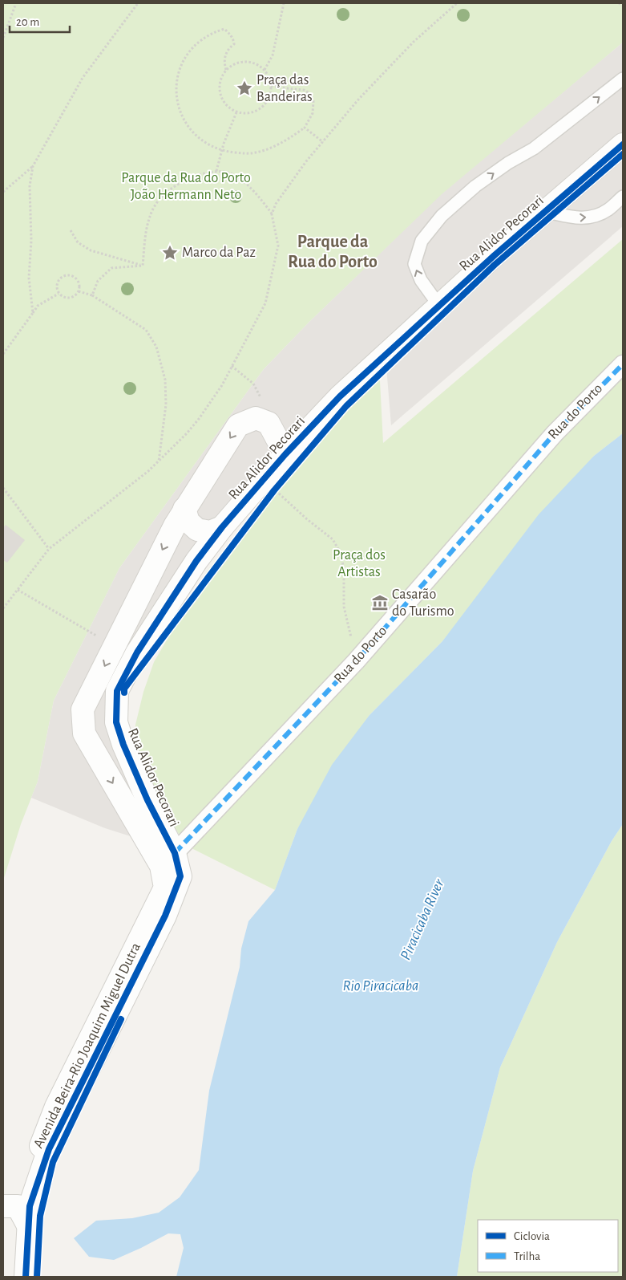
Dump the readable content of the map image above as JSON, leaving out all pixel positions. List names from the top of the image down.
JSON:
{
  "streets": {
    "street": ["Rua Alidor Pecorari", "Rua do Porto", "Avenida Beira-Rio Joaquim Miguel Dutra"]
  },
  "crossings": [
    ["Rua Alidor Pecorari", "Rua do Porto"],
    ["Rua Alidor Pecorari", "Avenida Beira-Rio Joaquim Miguel Dutra"]
  ],
  "districts": ["Parque da Rua do Porto"],
  "water": ["Piracicaba River", "Rio Piracicaba"],
  "parks": ["Parque da Rua do Porto João Hermann Neto", "Praça dos Artistas"],
  "places": {
    "place": ["Praça das Bandeiras", "Marco da Paz"],
    "museum": ["Casarão do Turismo"]
  },
  "legend": ["Ciclovia", "Trilha"],
  "scale_bar": "20 m"
}
